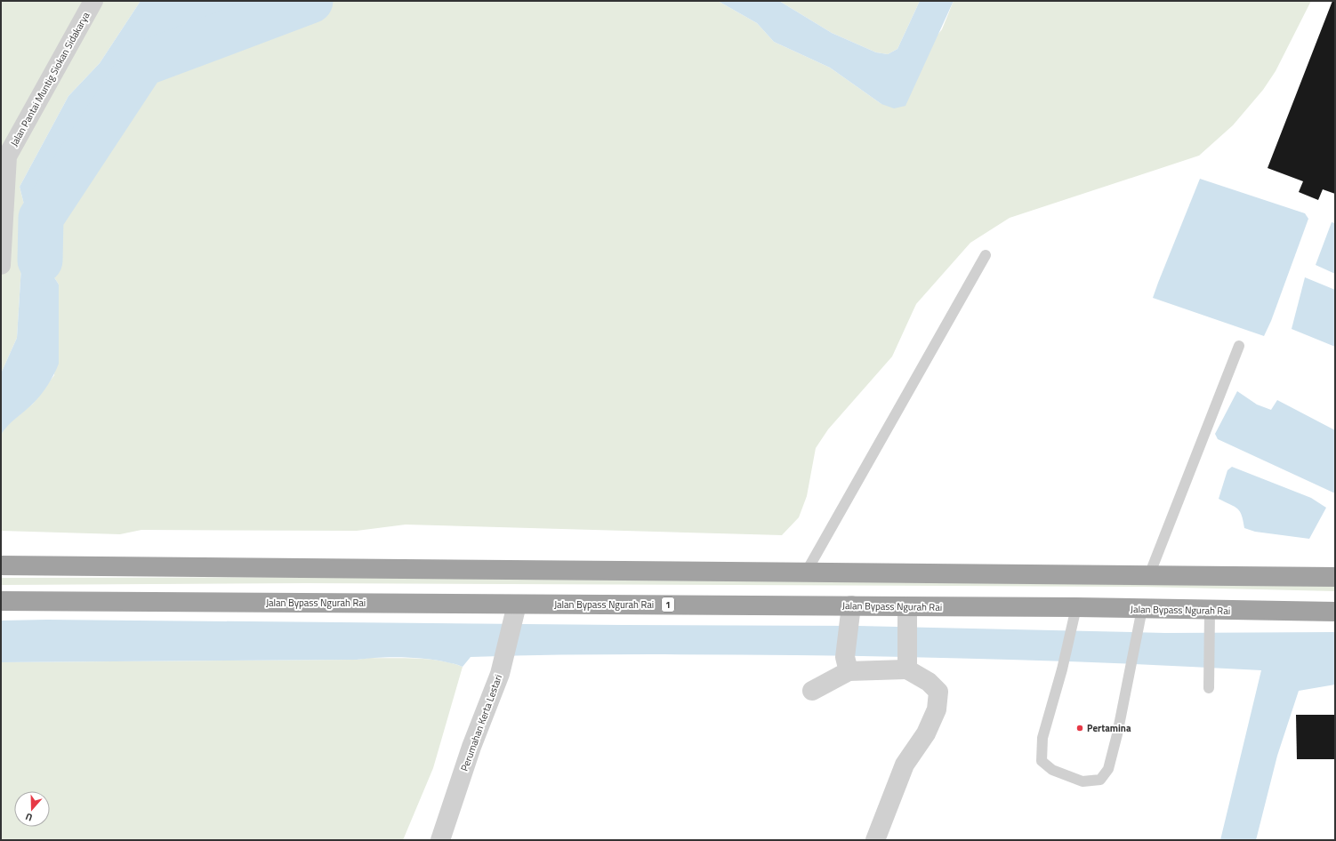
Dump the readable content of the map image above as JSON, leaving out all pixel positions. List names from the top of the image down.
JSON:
{
  "streets": {
    "highway": ["Jalan Bypass Ngurah Rai", "1"],
    "street": ["Jalan Pantai Muntig Siokan Sidakarya", "Perumahan Kerta Lestari"]
  },
  "crossings": [
    ["Jalan Bypass Ngurah Rai", "Perumahan Kerta Lestari"]
  ],
  "places": ["Pertamina"],
  "north": "bottom"
}
